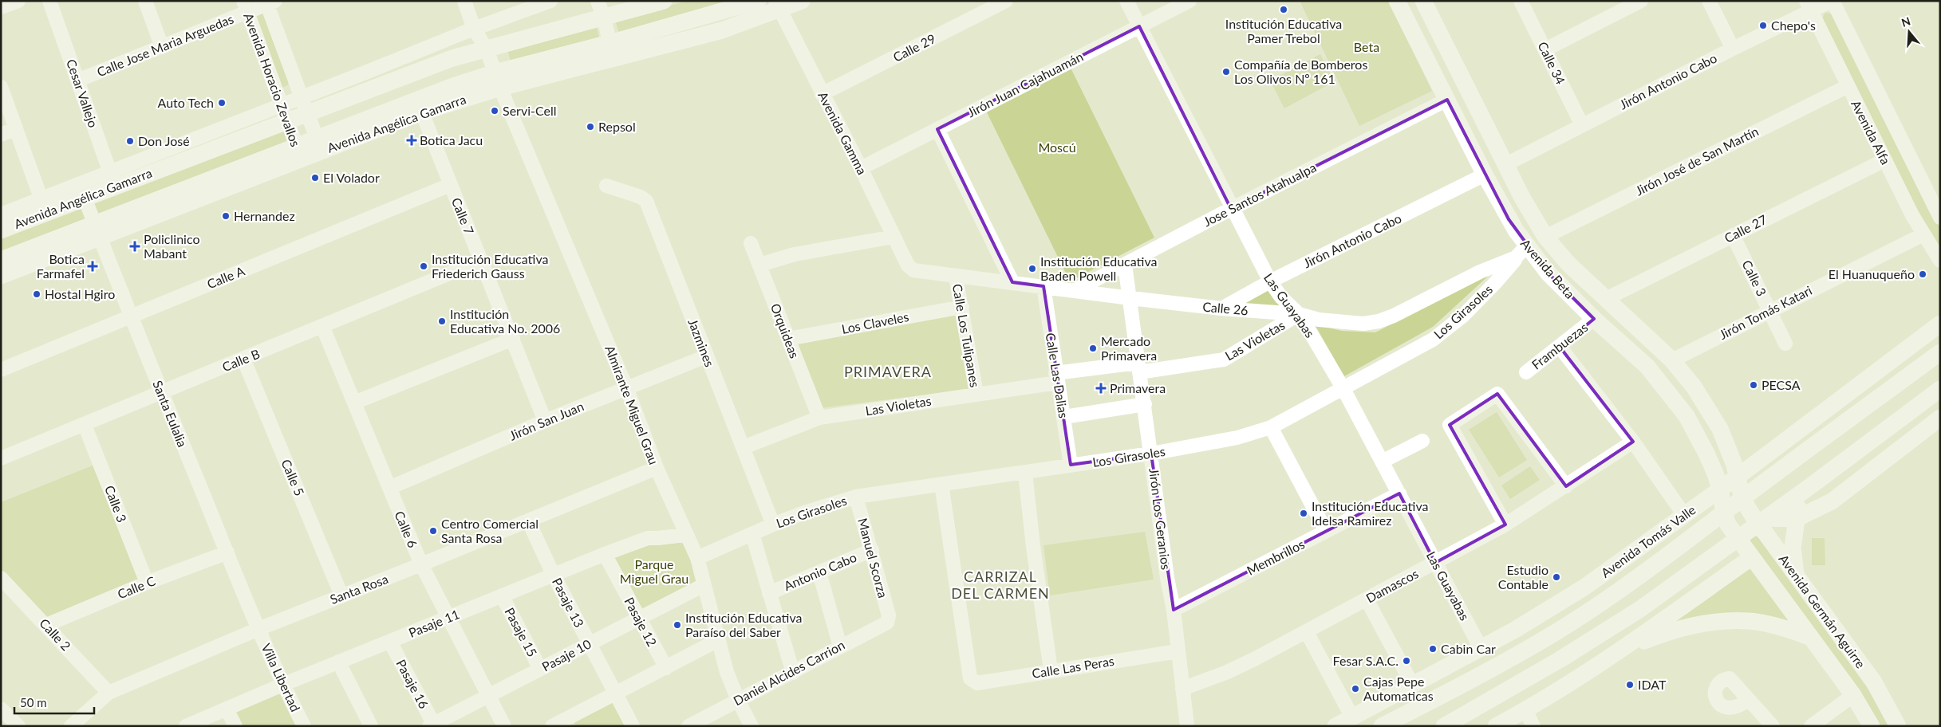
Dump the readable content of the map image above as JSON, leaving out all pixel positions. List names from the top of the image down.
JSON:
{
  "streets": {
    "main road": [
      "Avenida Angélica Gamarra",
      "Avenida Beta",
      "Avenida Tomás Valle",
      "Avenida Germán Aguirre"
    ],
    "street": [
      "Calle Jose Maria Arguedas",
      "Calle 29",
      "Calle 34",
      "Avenida Horacio Zevallos",
      "Jirón Antonio Cabo",
      "Jirón Juan Cajahuamán",
      "Cesar Vallejo",
      "Avenida Alfa",
      "Avenida Gamma",
      "Jirón José de San Martín",
      "Jose Santos Atahualpa",
      "Calle 7",
      "Calle 27",
      "Calle A",
      "Calle 3",
      "Las Guayabas",
      "Calle 26",
      "Los Girasoles",
      "Jirón Tomás Katari",
      "Los Claveles",
      "Orquideas",
      "Calle Los Tulipanes",
      "Las Violetas",
      "Jazmines",
      "Frambuezas",
      "Calle B",
      "Calle Las Dalias",
      "Almirante Miguel Grau",
      "Santa Eulalia",
      "Jirón San Juan",
      "Calle 5",
      "Jirón Los Geranios",
      "Calle 6",
      "Membrillos",
      "Manuel Scorza",
      "Antonio Cabo",
      "Damascos",
      "Calle C",
      "Santa Rosa",
      "Pasaje 13",
      "Pasaje 12",
      "Pasaje 11",
      "Pasaje 15",
      "Calle 2",
      "Pasaje 10",
      "Calle Las Peras",
      "Daniel Alcides Carrion",
      "Villa Libertad",
      "Pasaje 16"
    ]
  },
  "crossings": [
    ["Calle Jose Maria Arguedas", "Avenida Horacio Zevallos"],
    ["Calle Jose Maria Arguedas", "Cesar Vallejo"],
    ["Calle 29", "Avenida Gamma"],
    ["Calle 34", "Jirón Antonio Cabo"],
    ["Avenida Horacio Zevallos", "Avenida Angélica Gamarra"],
    ["Jirón Antonio Cabo", "Avenida Alfa"],
    ["Jirón Antonio Cabo", "Avenida Beta"],
    ["Jirón Antonio Cabo", "Las Guayabas"],
    ["Jirón Antonio Cabo", "Calle 26"],
    ["Jirón Juan Cajahuamán", "Avenida Gamma"],
    ["Jirón Juan Cajahuamán", "Las Guayabas"],
    ["Cesar Vallejo", "Avenida Angélica Gamarra"],
    ["Avenida Angélica Gamarra", "Avenida Gamma"],
    ["Avenida Angélica Gamarra", "Calle 7"],
    ["Avenida Angélica Gamarra", "Almirante Miguel Grau"],
    ["Avenida Angélica Gamarra", "Santa Eulalia"],
    ["Avenida Alfa", "Jirón José de San Martín"],
    ["Avenida Alfa", "Calle 27"],
    ["Avenida Alfa", "Jirón Tomás Katari"],
    ["Avenida Gamma", "Calle 26"],
    ["Jirón José de San Martín", "Avenida Beta"],
    ["Jose Santos Atahualpa", "Avenida Beta"],
    ["Jose Santos Atahualpa", "Las Guayabas"],
    ["Jose Santos Atahualpa", "Calle 26"],
    ["Jose Santos Atahualpa", "Jirón Los Geranios"],
    ["Calle 7", "Calle A"],
    ["Calle 7", "Calle B"],
    ["Calle 7", "Jirón San Juan"],
    ["Calle 27", "Avenida Beta"],
    ["Calle 27", "Calle 3"],
    ["Avenida Beta", "Calle 26"],
    ["Avenida Beta", "Los Girasoles"],
    ["Avenida Beta", "Jirón Tomás Katari"],
    ["Avenida Beta", "Frambuezas"],
    ["Avenida Beta", "Avenida Tomás Valle"],
    ["Avenida Beta", "Avenida Germán Aguirre"],
    ["Calle A", "Santa Eulalia"],
    ["Calle 3", "Jirón Tomás Katari"],
    ["Calle 3", "Calle B"],
    ["Calle 3", "Calle C"],
    ["Las Guayabas", "Calle 26"],
    ["Las Guayabas", "Los Girasoles"],
    ["Las Guayabas", "Las Violetas"],
    ["Las Guayabas", "Avenida Tomás Valle"],
    ["Las Guayabas", "Membrillos"],
    ["Las Guayabas", "Damascos"],
    ["Calle 26", "Los Girasoles"],
    ["Calle 26", "Calle Los Tulipanes"],
    ["Calle 26", "Las Violetas"],
    ["Calle 26", "Calle Las Dalias"],
    ["Calle 26", "Jirón Los Geranios"],
    ["Los Girasoles", "Jazmines"],
    ["Los Girasoles", "Calle Las Dalias"],
    ["Los Girasoles", "Almirante Miguel Grau"],
    ["Los Girasoles", "Jirón Los Geranios"],
    ["Los Girasoles", "Manuel Scorza"],
    ["Los Girasoles", "Calle Las Peras"],
    ["Los Claveles", "Orquideas"],
    ["Los Claveles", "Calle Los Tulipanes"],
    ["Orquideas", "Las Violetas"],
    ["Calle Los Tulipanes", "Las Violetas"],
    ["Las Violetas", "Jazmines"],
    ["Las Violetas", "Calle Las Dalias"],
    ["Las Violetas", "Jirón Los Geranios"],
    ["Jazmines", "Jirón San Juan"],
    ["Calle B", "Santa Eulalia"],
    ["Calle B", "Calle 5"],
    ["Calle B", "Calle 6"],
    ["Almirante Miguel Grau", "Jirón San Juan"],
    ["Almirante Miguel Grau", "Santa Rosa"],
    ["Almirante Miguel Grau", "Pasaje 11"],
    ["Almirante Miguel Grau", "Pasaje 10"],
    ["Almirante Miguel Grau", "Daniel Alcides Carrion"],
    ["Santa Eulalia", "Calle C"],
    ["Santa Eulalia", "Santa Rosa"],
    ["Santa Eulalia", "Villa Libertad"],
    ["Jirón San Juan", "Calle 6"],
    ["Calle 5", "Santa Rosa"],
    ["Jirón Los Geranios", "Membrillos"],
    ["Jirón Los Geranios", "Damascos"],
    ["Jirón Los Geranios", "Calle Las Peras"],
    ["Calle 6", "Santa Rosa"],
    ["Calle 6", "Pasaje 11"],
    ["Calle 6", "Pasaje 10"],
    ["Avenida Tomás Valle", "Avenida Germán Aguirre"],
    ["Manuel Scorza", "Antonio Cabo"],
    ["Manuel Scorza", "Daniel Alcides Carrion"],
    ["Calle C", "Calle 2"],
    ["Santa Rosa", "Pasaje 13"],
    ["Santa Rosa", "Calle 2"],
    ["Santa Rosa", "Villa Libertad"],
    ["Pasaje 13", "Pasaje 11"],
    ["Pasaje 13", "Pasaje 10"],
    ["Pasaje 12", "Pasaje 11"],
    ["Pasaje 12", "Pasaje 10"],
    ["Pasaje 11", "Pasaje 15"],
    ["Pasaje 11", "Villa Libertad"],
    ["Pasaje 11", "Pasaje 16"],
    ["Pasaje 15", "Pasaje 10"],
    ["Pasaje 10", "Pasaje 16"]
  ],
  "districts": ["PRIMAVERA", "CARRIZAL DEL CARMEN"],
  "parks": ["Beta", "Moscú", "Parque Miguel Grau"],
  "places": {
    "other": [
      "Institución Educativa Pamer Trebol",
      "Chepo's",
      "Compañía de Bomberos Los Olivos Nº 161",
      "Auto Tech",
      "Servi-Cell",
      "Repsol",
      "Don José",
      "El Volador",
      "Hernandez",
      "Institución Educativa Friederich Gauss",
      "Institución Educativa Baden Powell",
      "El Huanuqueño",
      "Hostal Hgiro",
      "Institución Educativa No. 2006",
      "Mercado Primavera",
      "PECSA",
      "Institución Educativa Idelsa Ramirez",
      "Centro Comercial Santa Rosa",
      "Estudio Contable",
      "Institución Educativa Paraíso del Saber",
      "Cabin Car",
      "Fesar S.A.C.",
      "IDAT",
      "Cajas Pepe Automaticas"
    ],
    "health": [
      "Botica Jacu",
      "Policlinico Mabant",
      "Botica Farmafel",
      "Primavera"
    ]
  },
  "scale_bar": "50 m",
  "north": "top"
}
